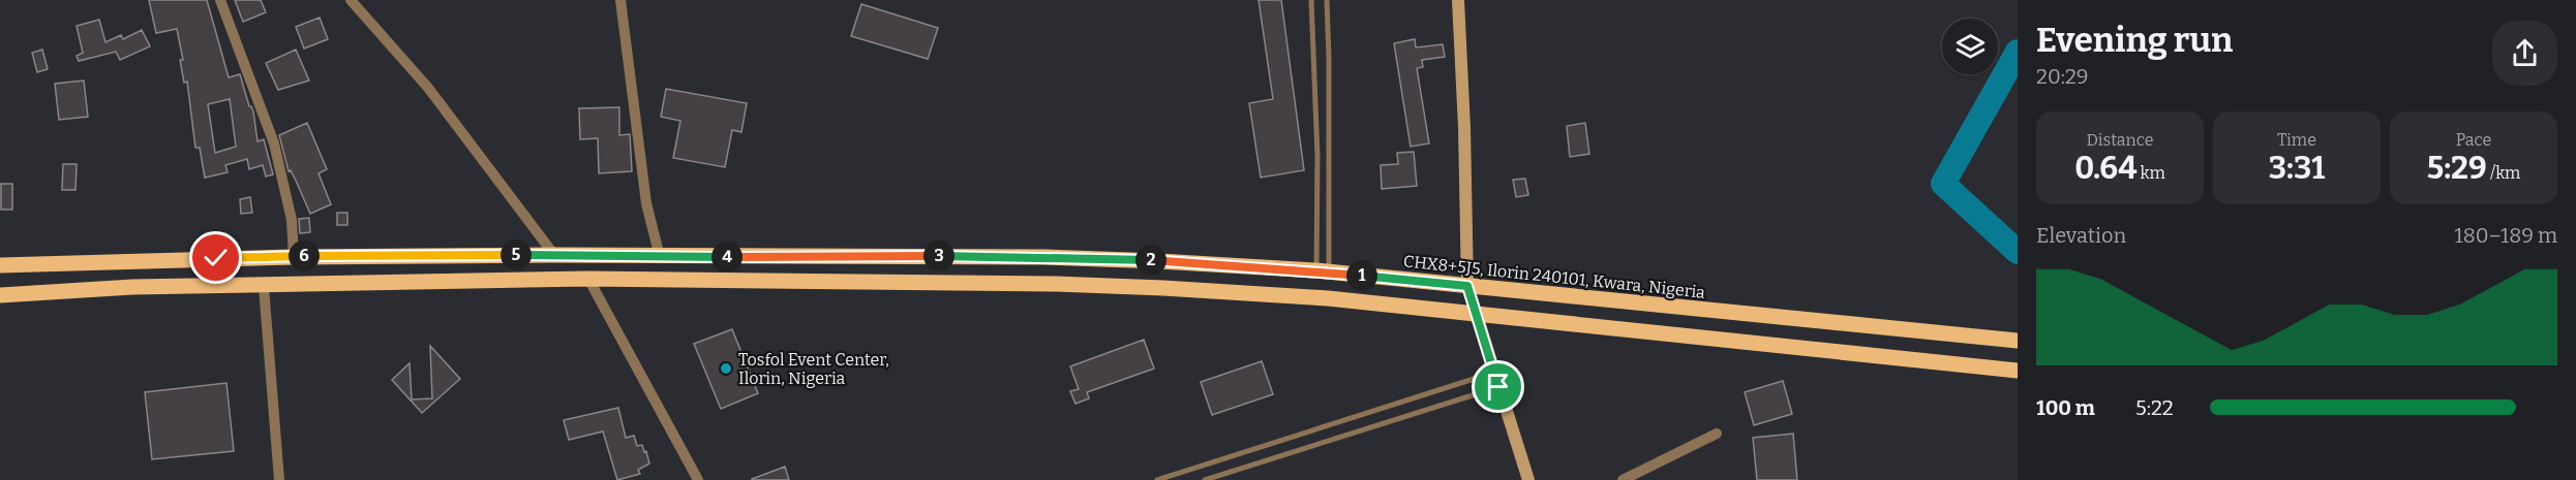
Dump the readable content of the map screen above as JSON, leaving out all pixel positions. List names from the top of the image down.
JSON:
{
  "streets": {
    "main road": ["CHX8+5J5, Ilorin 240101, Kwara, Nigeria"]
  },
  "places": ["Tosfol Event Center, Ilorin, Nigeria"],
  "page": {
    "heading": ["Evening run", "20:29"],
    "stats": [
      ["Distance", "0.64 km"],
      ["Time", "3:31"],
      ["Pace", "5:29 /km"]
    ],
    "chart": ["Elevation", "180–189 m"],
    "pins": [
      "5",
      "3",
      "6",
      "4",
      "2",
      "1"
    ],
    "list": [
      {
        "name": "100 m",
        "note": "5:22"
      }
    ]
  }
}
